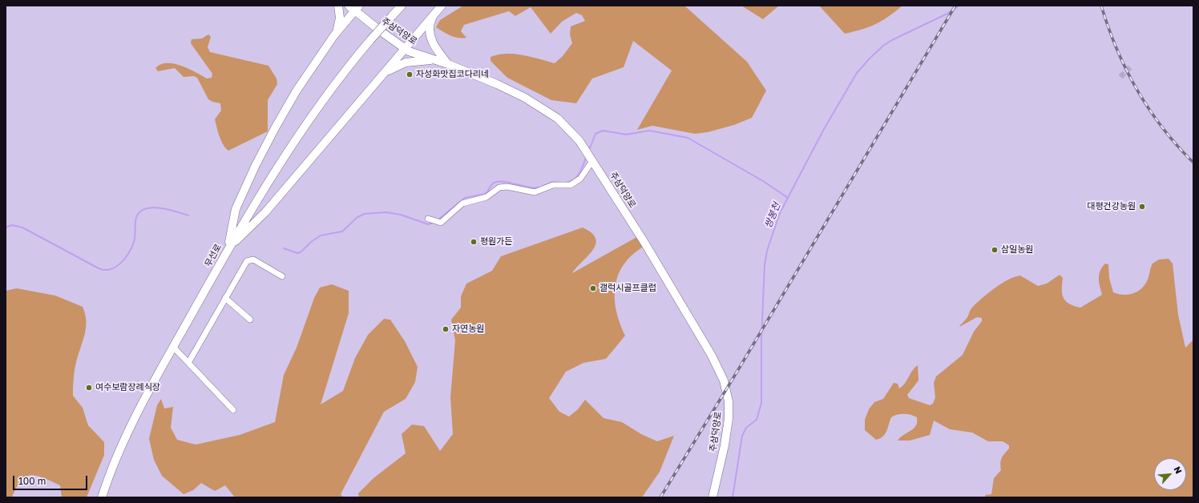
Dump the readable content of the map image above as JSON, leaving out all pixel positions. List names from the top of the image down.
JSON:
{
  "streets": {
    "street": ["주삼덕양로", "무선로"]
  },
  "water": ["쌍봉천"],
  "places": [
    "자성화맛집코다리네",
    "대평건강농원",
    "평원가든",
    "삼일농원",
    "갤럭시골프클럽",
    "자연농원",
    "여수보람장례식장"
  ],
  "scale_bar": "100 m",
  "north": "top right"
}
